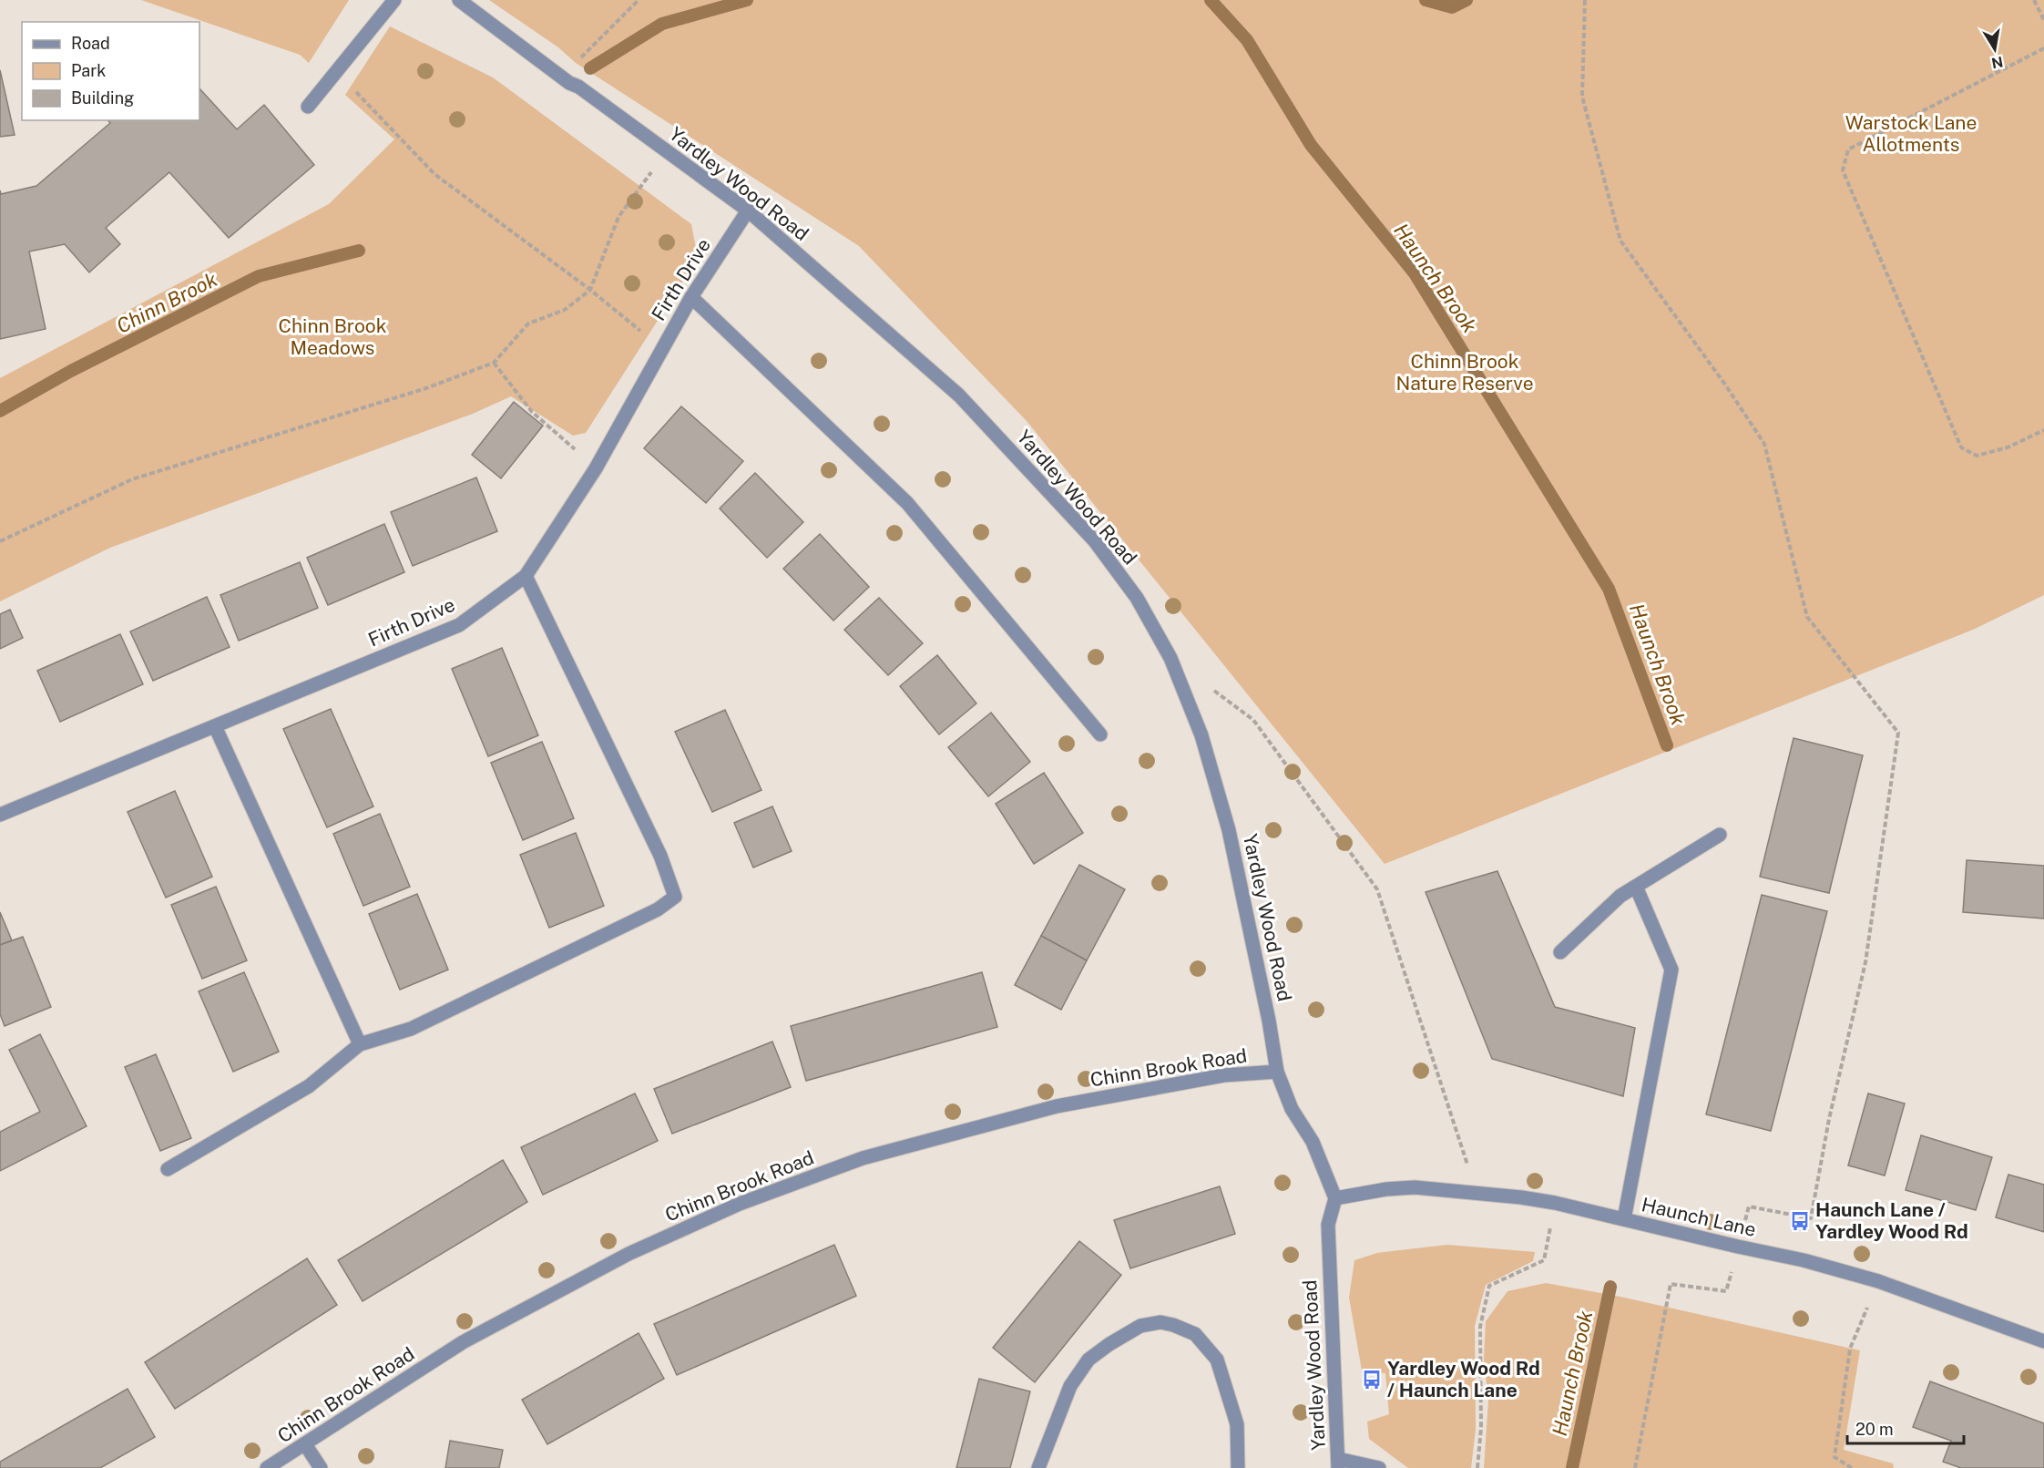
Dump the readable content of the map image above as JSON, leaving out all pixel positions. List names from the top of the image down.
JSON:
{
  "streets": {
    "street": [
      "Yardley Wood Road",
      "Firth Drive",
      "Chinn Brook Road",
      "Haunch Lane"
    ]
  },
  "crossings": [
    ["Yardley Wood Road", "Firth Drive"],
    ["Yardley Wood Road", "Chinn Brook Road"],
    ["Yardley Wood Road", "Haunch Lane"]
  ],
  "water": ["Haunch Brook", "Chinn Brook"],
  "parks": ["Warstock Lane Allotments", "Chinn Brook Meadows", "Chinn Brook Nature Reserve"],
  "places": {
    "bus stop": ["Haunch Lane / Yardley Wood Rd", "Yardley Wood Rd / Haunch Lane"]
  },
  "legend": ["Road", "Park", "Building"],
  "scale_bar": "20 m",
  "north": "bottom"
}
